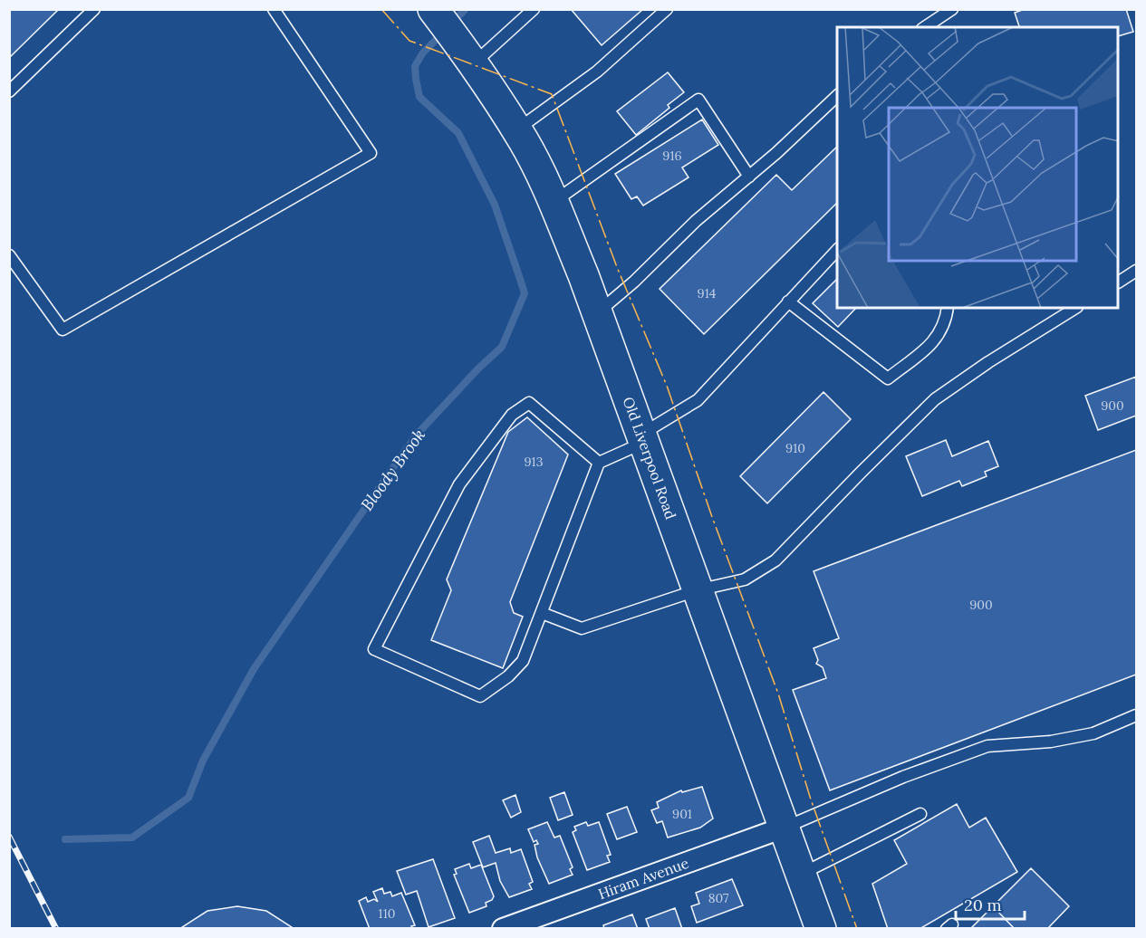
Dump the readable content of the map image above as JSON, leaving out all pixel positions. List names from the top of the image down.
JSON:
{
  "streets": {
    "main road": ["Old Liverpool Road"],
    "street": ["Hiram Avenue"]
  },
  "crossings": [
    ["Old Liverpool Road", "Hiram Avenue"]
  ],
  "water": ["Bloody Brook"],
  "house_numbers": [
    "916",
    "914",
    "900",
    "910",
    "913",
    "900",
    "901",
    "807",
    "110"
  ],
  "scale_bar": "20 m"
}
